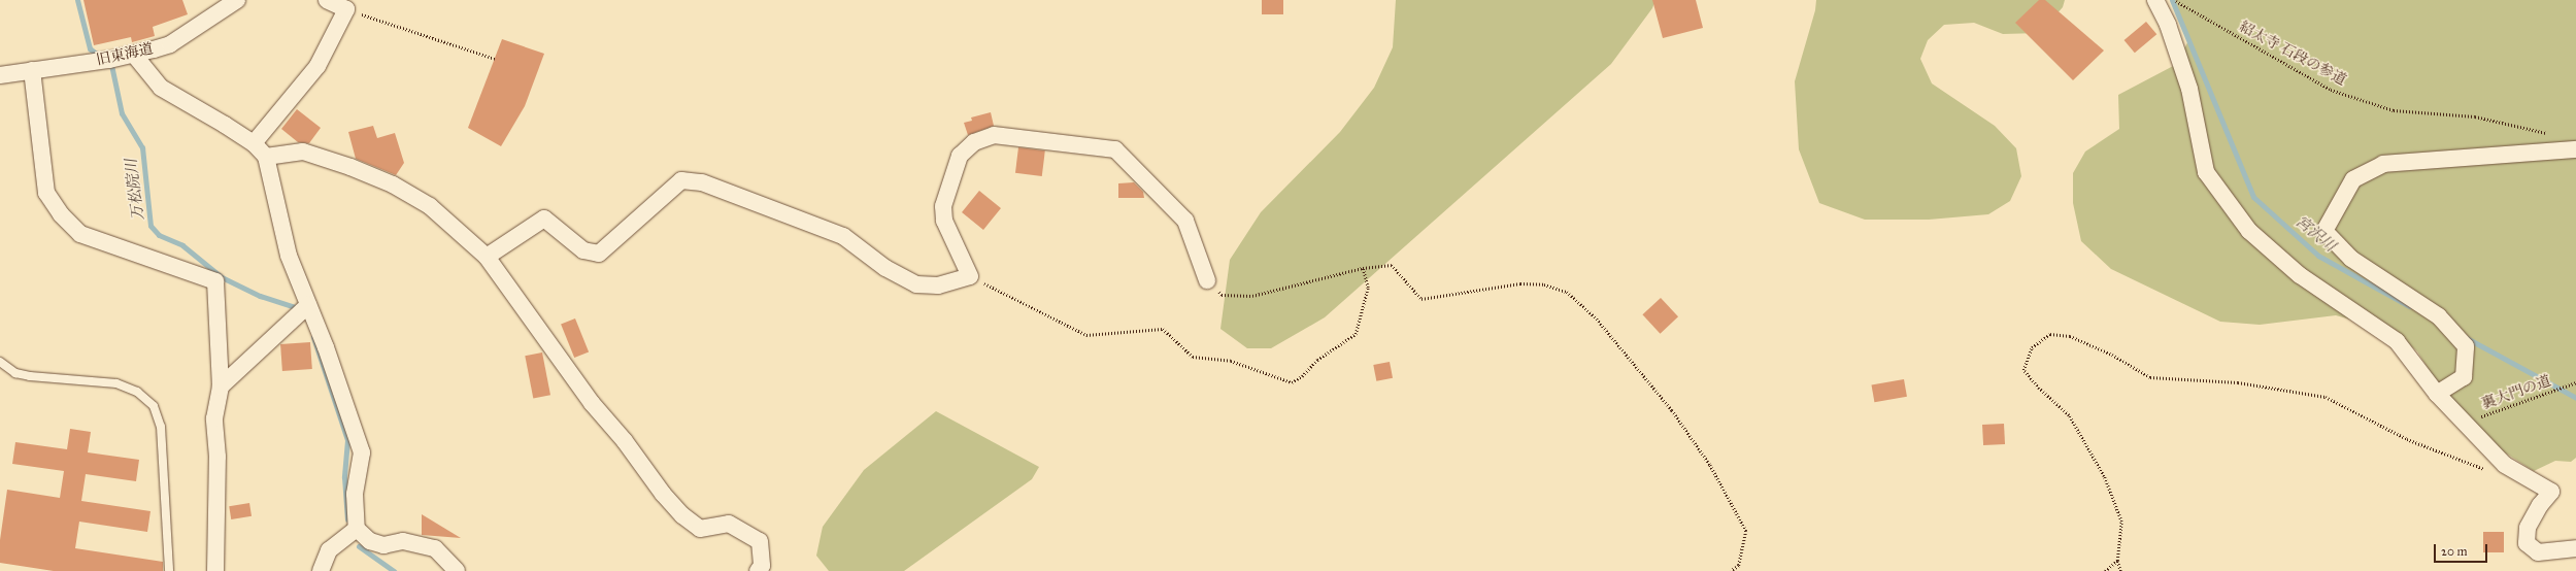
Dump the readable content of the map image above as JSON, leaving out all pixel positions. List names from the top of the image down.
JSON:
{
  "streets": {
    "street": ["旧東海道"],
    "path": ["紹太寺 石段の参道", "裏大門の道"]
  },
  "water": ["万松院川", "宮沢川"],
  "scale_bar": "20 m"
}
